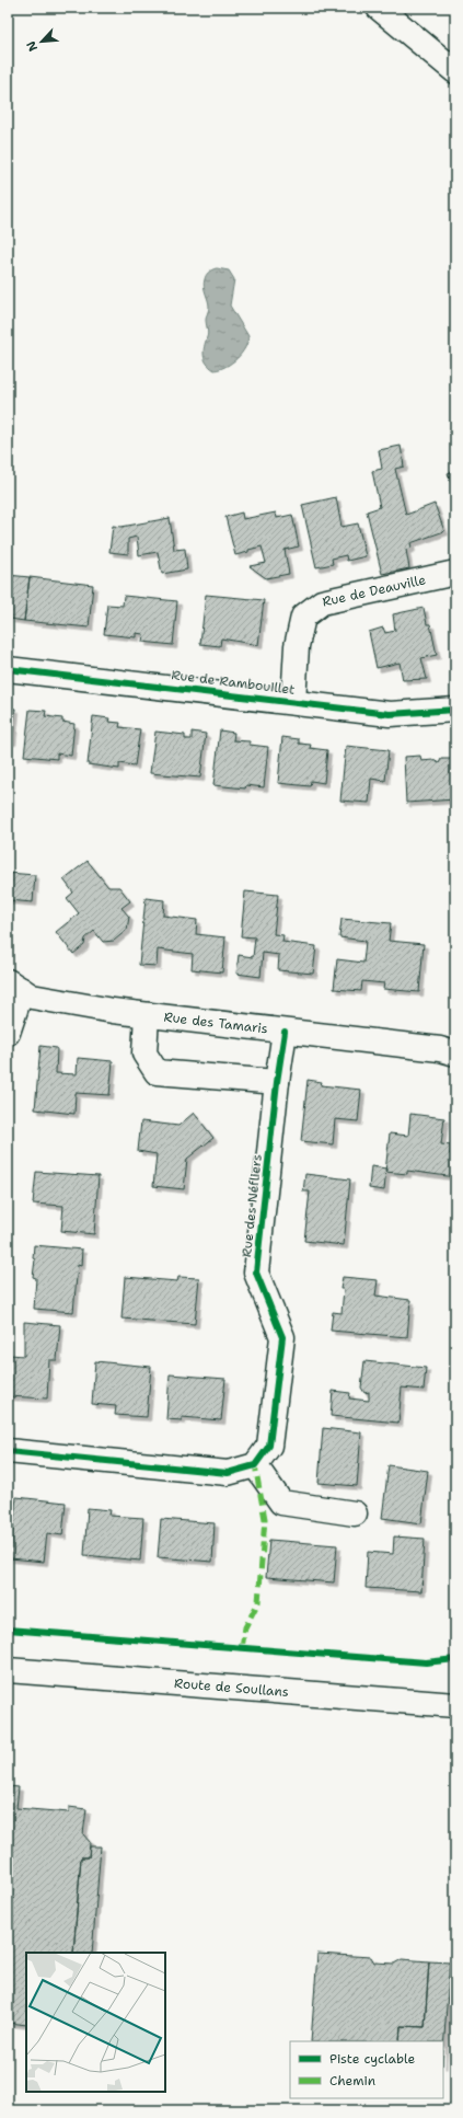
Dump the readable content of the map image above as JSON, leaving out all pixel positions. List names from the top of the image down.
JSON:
{
  "streets": {
    "street": [
      "Rue de Deauville",
      "Rue de Rambouillet",
      "Rue des Tamaris",
      "Rue des Néfliers",
      "Route de Soullans"
    ]
  },
  "crossings": [
    ["Rue de Deauville", "Rue de Rambouillet"],
    ["Rue des Tamaris", "Rue des Néfliers"]
  ],
  "legend": ["Piste cyclable", "Chemin"],
  "north": "bottom left"
}
